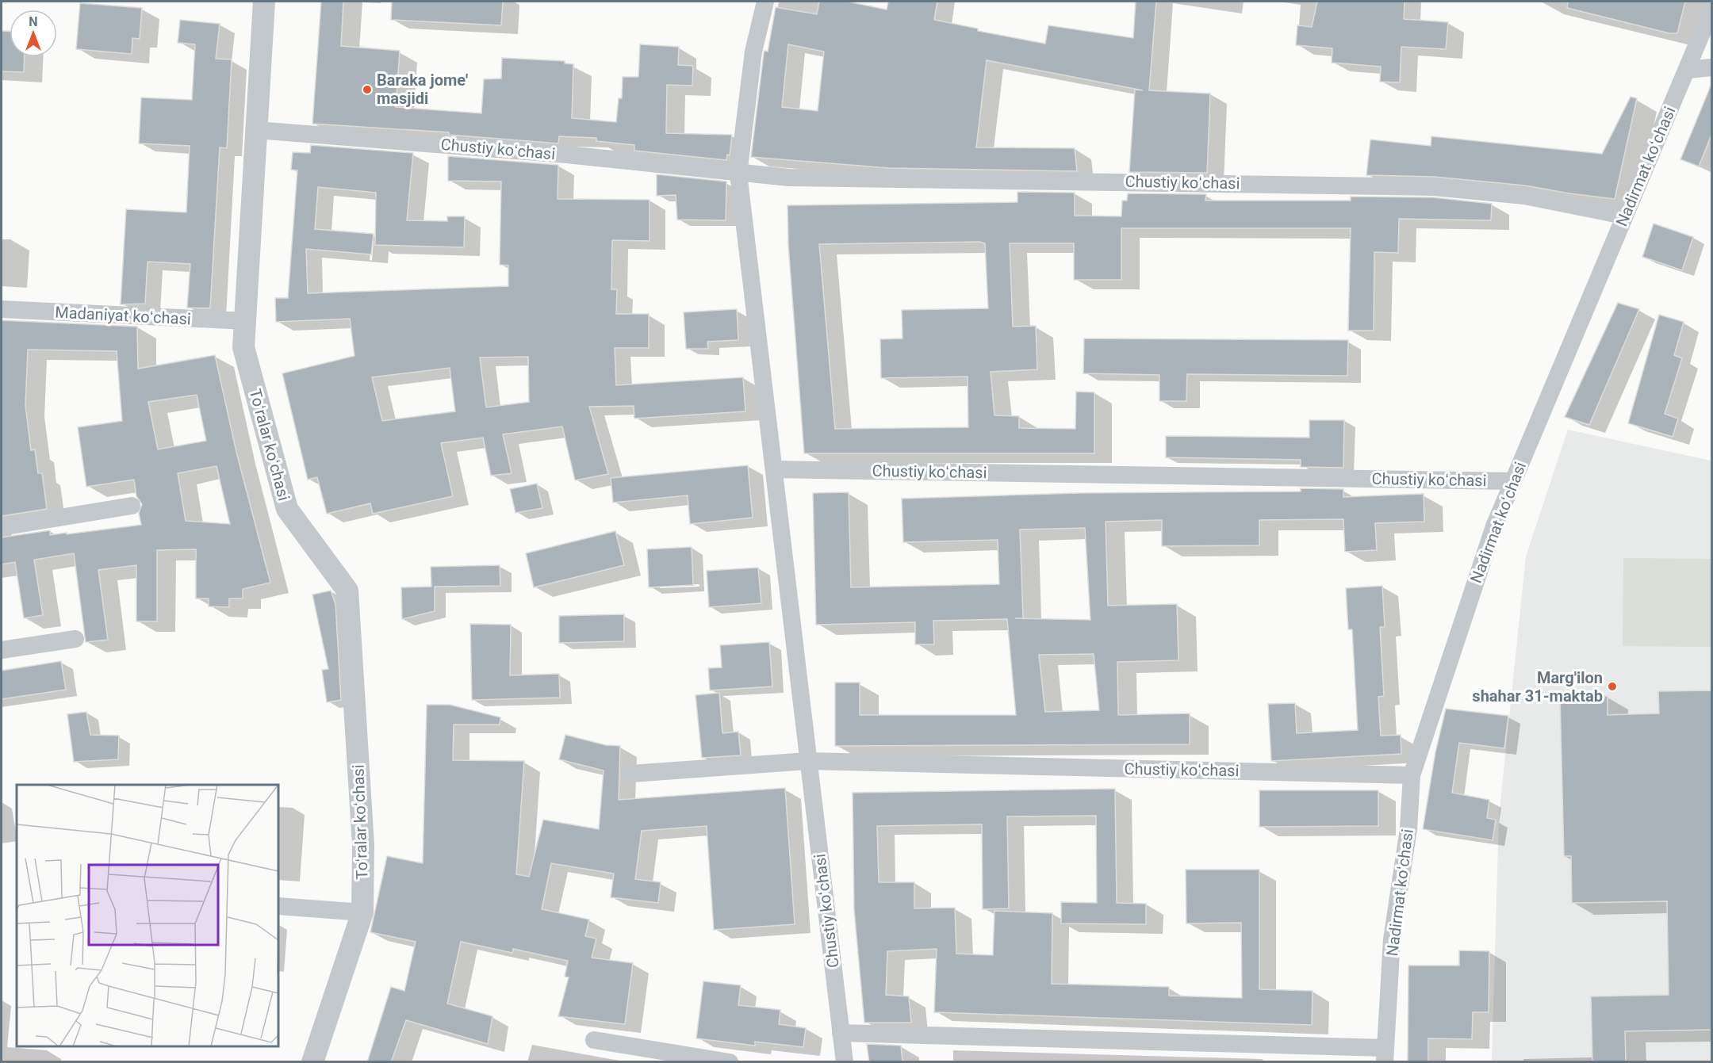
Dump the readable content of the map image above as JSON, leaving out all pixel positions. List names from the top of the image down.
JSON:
{
  "streets": {
    "street": [
      "Chustiy koʻchasi",
      "Nadirmat koʻchasi",
      "Madaniyat koʻchasi",
      "Toʻralar koʻchasi"
    ]
  },
  "crossings": [
    ["Chustiy koʻchasi", "Nadirmat koʻchasi"],
    ["Chustiy koʻchasi", "Toʻralar koʻchasi"],
    ["Madaniyat koʻchasi", "Toʻralar koʻchasi"]
  ],
  "places": ["Baraka jome' masjidi", "Marg'ilon shahar 31-maktab"],
  "north": "top"
}
